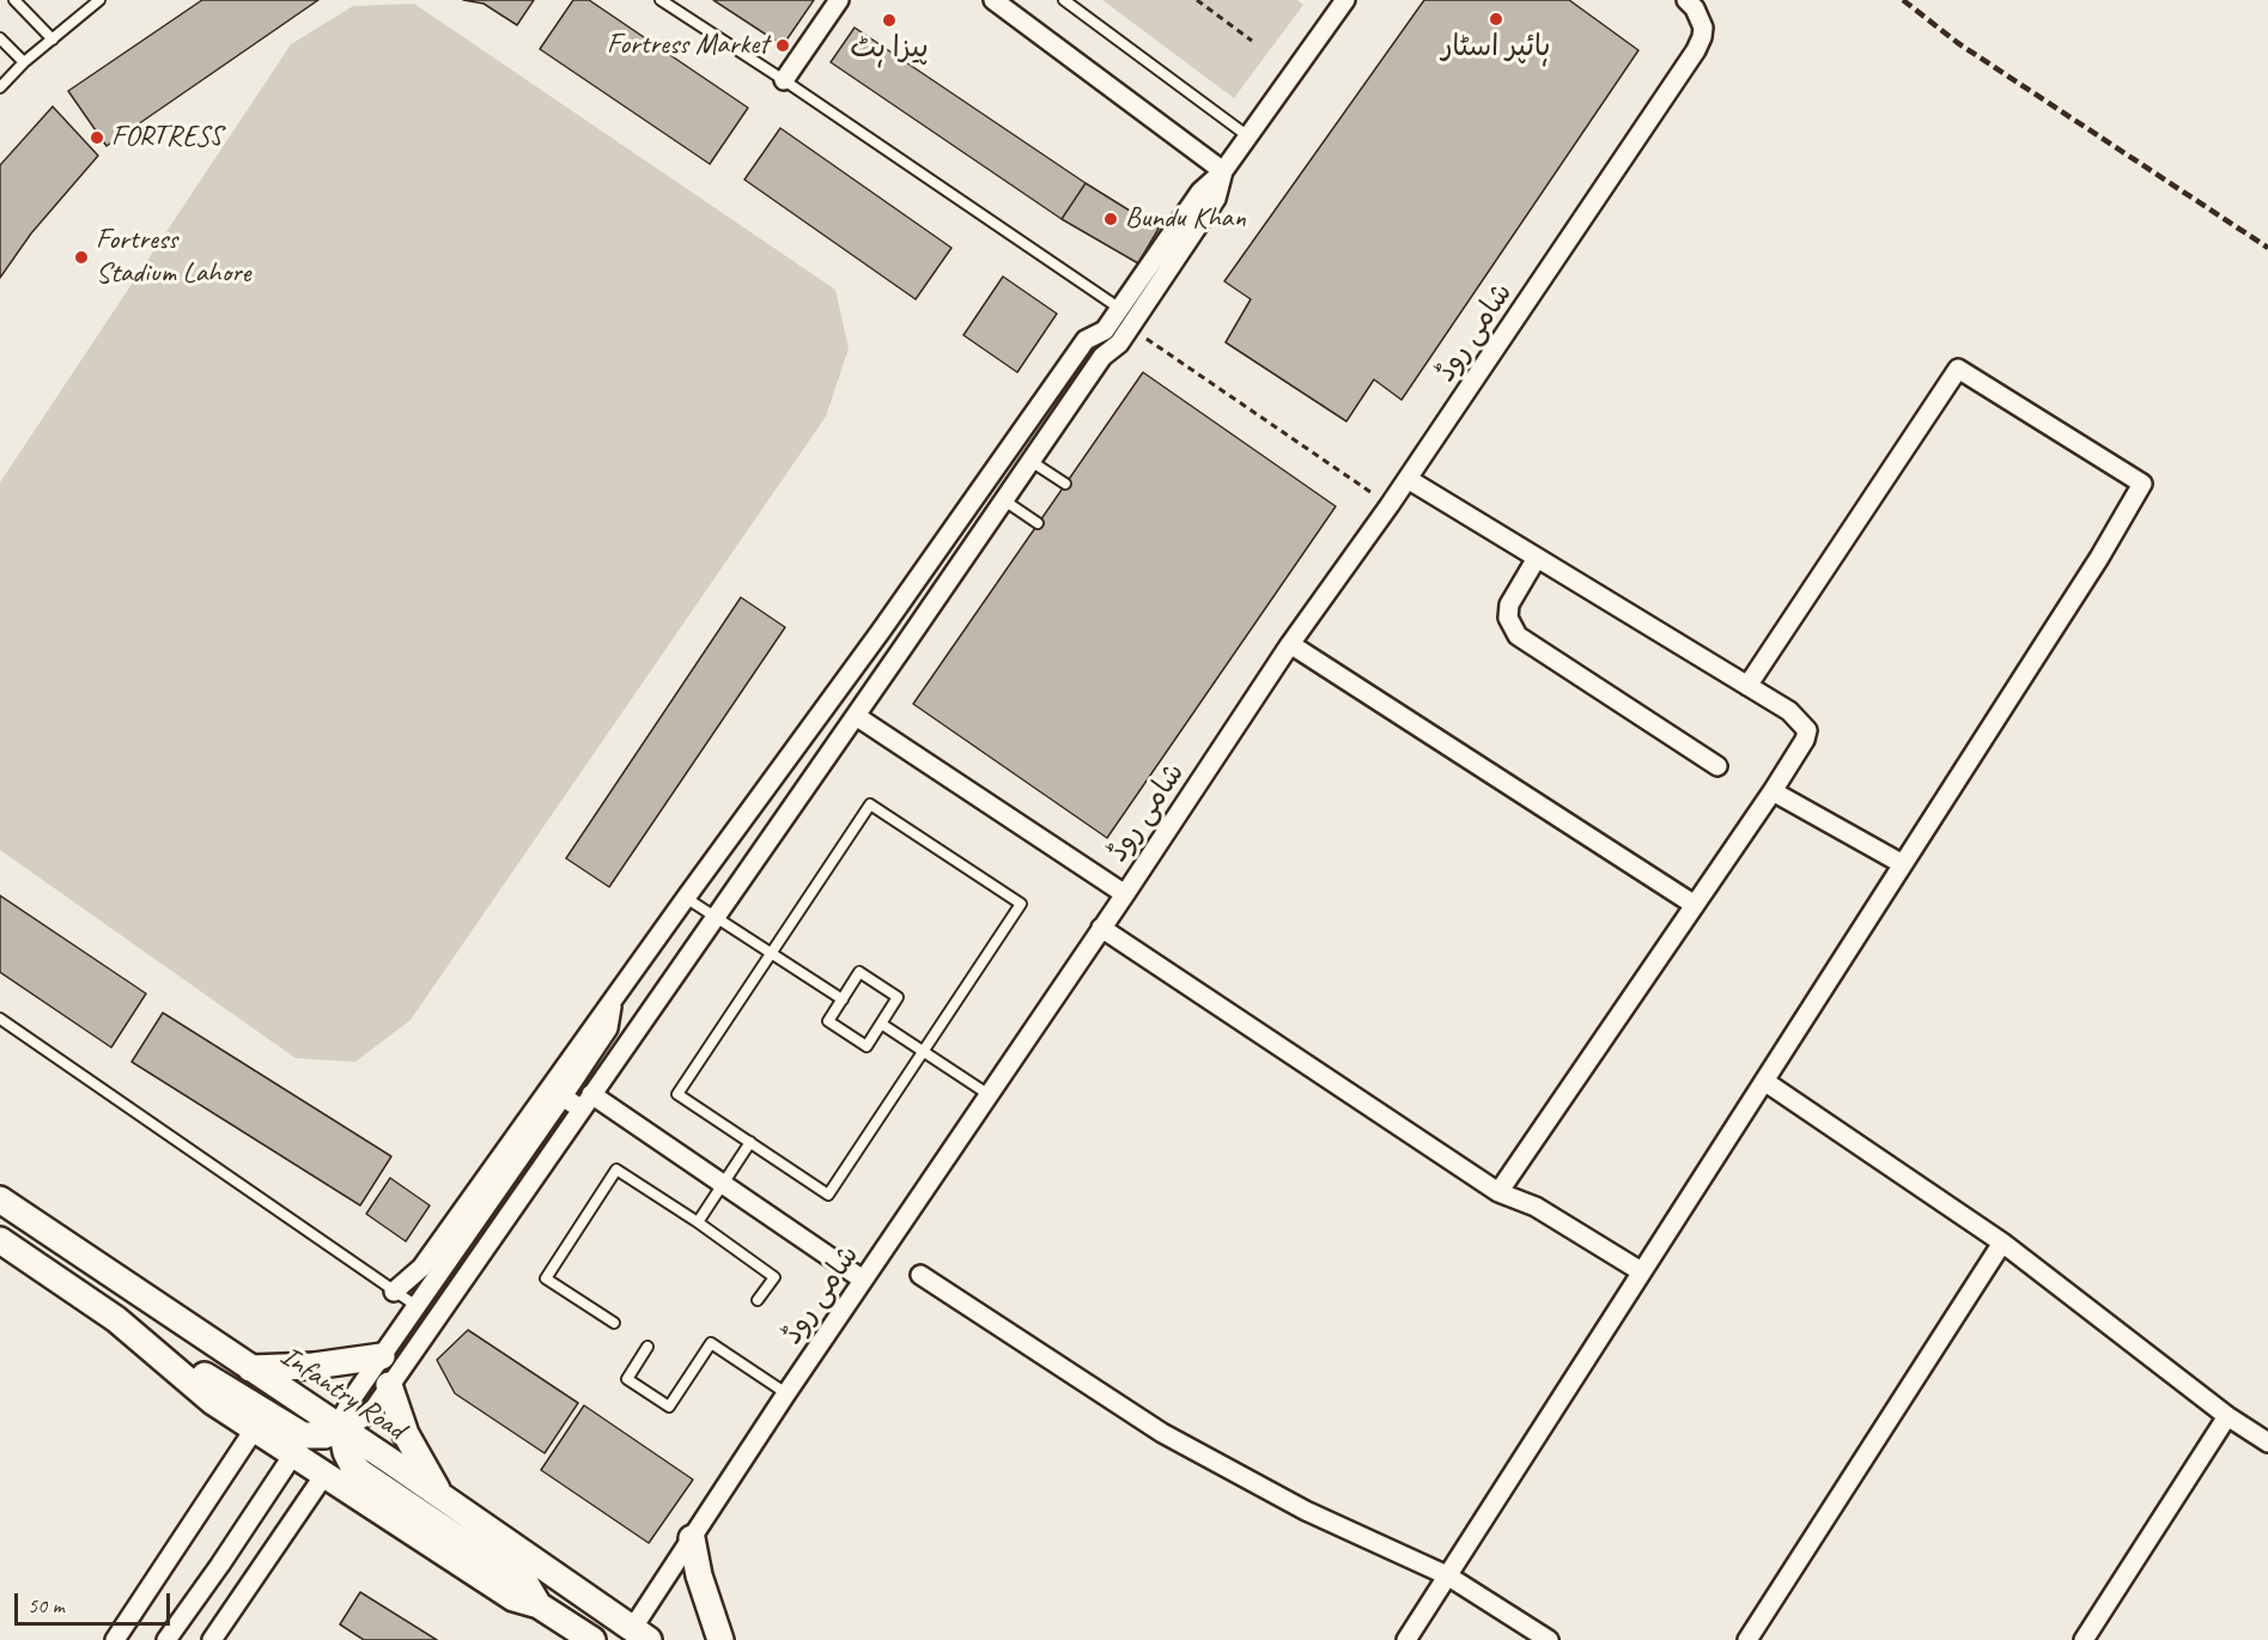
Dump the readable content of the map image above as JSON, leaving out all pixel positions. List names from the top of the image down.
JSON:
{
  "streets": {
    "main road": ["Infantry Road"],
    "street": ["شامی روڈ"]
  },
  "crossings": [
    ["شامی روڈ", "Infantry Road"]
  ],
  "places": [
    "ہائپر اسٹار",
    "پیزا ہٹ",
    "Fortress Market",
    "FORTRESS",
    "Bundu Khan",
    "Fortress Stadium Lahore"
  ],
  "scale_bar": "50 m"
}
